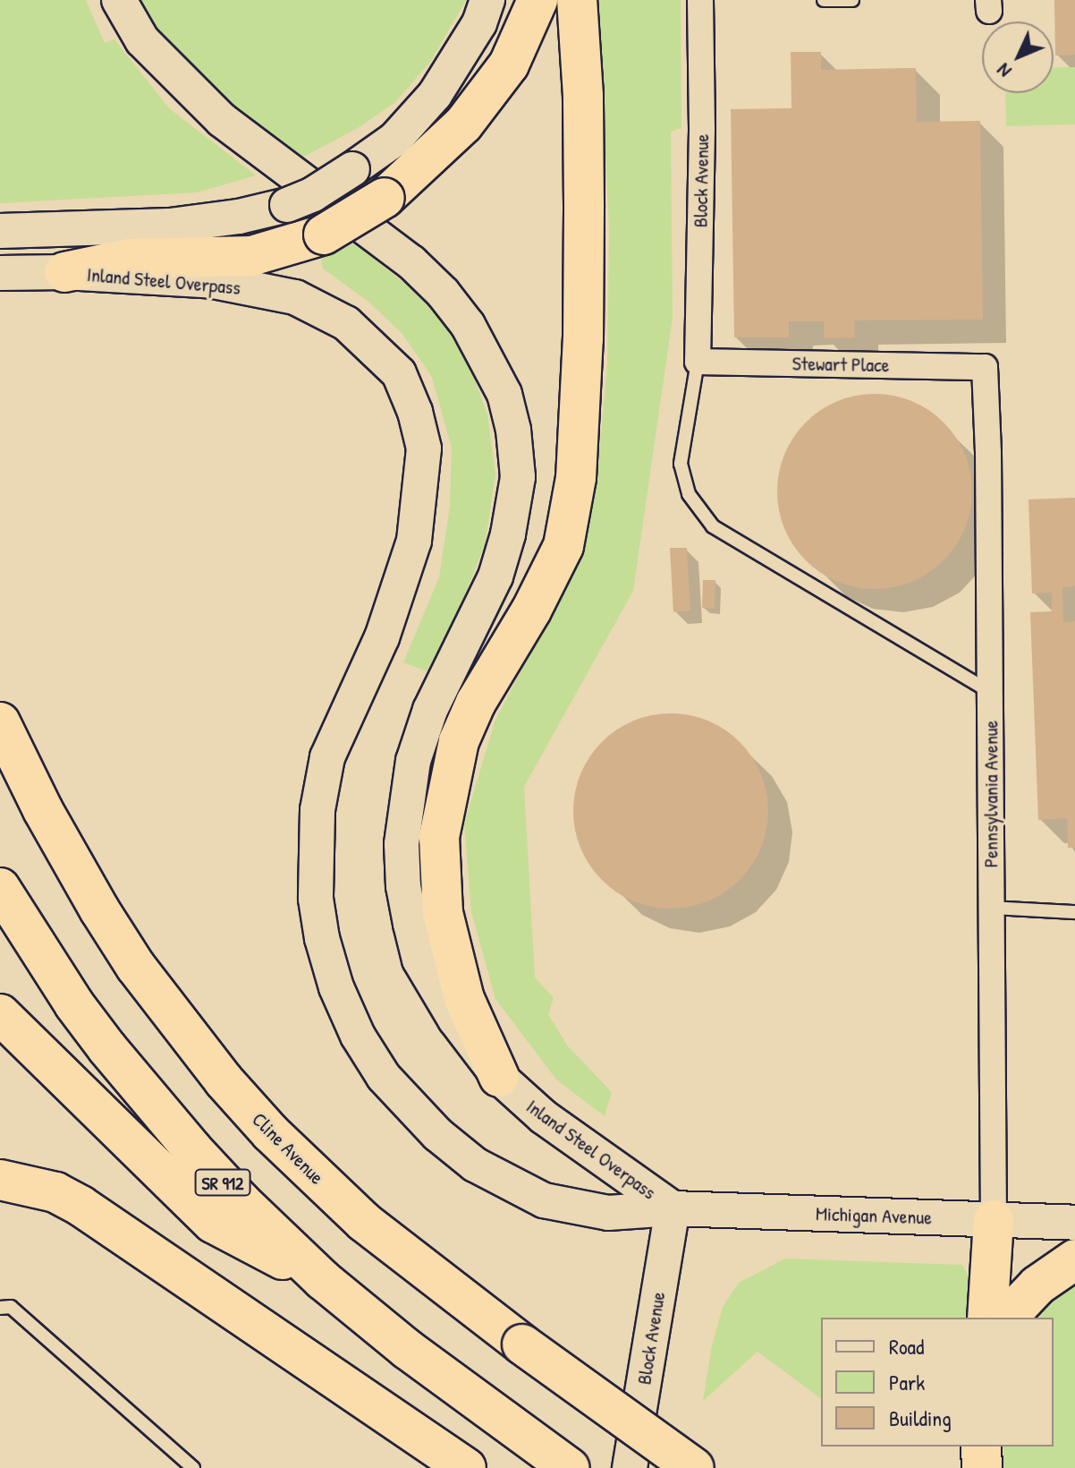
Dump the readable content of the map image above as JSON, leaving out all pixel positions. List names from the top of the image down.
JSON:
{
  "streets": {
    "highway": ["Cline Avenue", "SR 912"],
    "main road": ["Block Avenue", "Inland Steel Overpass", "Michigan Avenue"],
    "street": ["Stewart Place", "Pennsylvania Avenue"]
  },
  "crossings": [
    ["Block Avenue", "Inland Steel Overpass"],
    ["Block Avenue", "Stewart Place"],
    ["Block Avenue", "Michigan Avenue"],
    ["Inland Steel Overpass", "Michigan Avenue"],
    ["Stewart Place", "Pennsylvania Avenue"],
    ["Pennsylvania Avenue", "Michigan Avenue"]
  ],
  "legend": ["Road", "Park", "Building"],
  "north": "bottom left"
}
